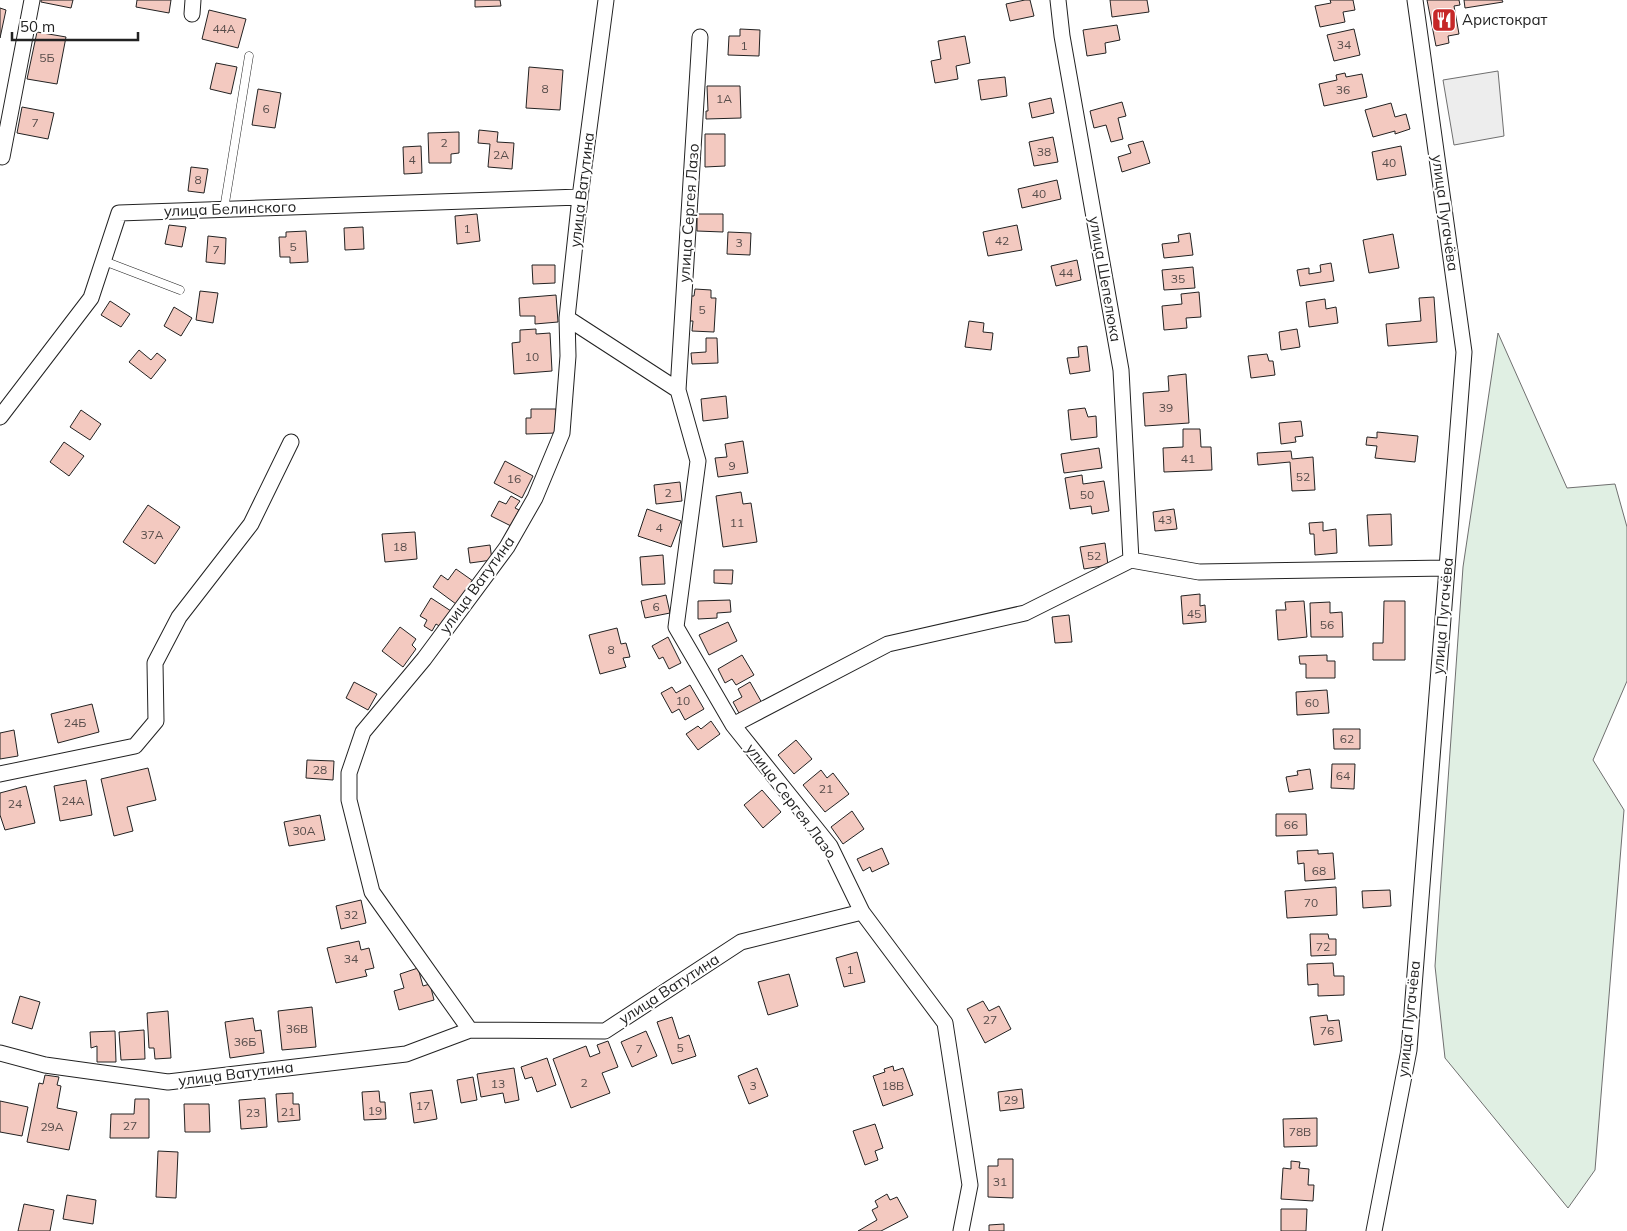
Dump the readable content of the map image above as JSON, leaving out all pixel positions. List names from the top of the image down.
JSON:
{
  "streets": {
    "street": [
      "улица Ватутина",
      "улица Белинского",
      "улица Сергея Лазо",
      "улица Пугачёва",
      "улица Шепелюка"
    ]
  },
  "crossings": [
    ["улица Ватутина", "улица Белинского"],
    ["улица Ватутина", "улица Сергея Лазо"]
  ],
  "places": {
    "restaurant": ["Аристократ"]
  },
  "house_numbers": [
    "44А",
    "34",
    "1",
    "5Б",
    "8",
    "36",
    "1А",
    "6",
    "7",
    "2",
    "38",
    "2А",
    "4",
    "40",
    "8",
    "40",
    "1",
    "42",
    "3",
    "5",
    "7",
    "44",
    "35",
    "5",
    "10",
    "39",
    "41",
    "9",
    "52",
    "16",
    "2",
    "50",
    "43",
    "11",
    "4",
    "37А",
    "18",
    "52",
    "6",
    "45",
    "56",
    "8",
    "10",
    "60",
    "24Б",
    "62",
    "28",
    "64",
    "21",
    "24А",
    "24",
    "66",
    "30А",
    "68",
    "70",
    "32",
    "72",
    "34",
    "1",
    "27",
    "36В",
    "76",
    "36Б",
    "5",
    "7",
    "2",
    "13",
    "3",
    "18В",
    "29",
    "17",
    "19",
    "21",
    "23",
    "27",
    "29А",
    "78В",
    "31"
  ],
  "scale_bar": "50 m"
}
